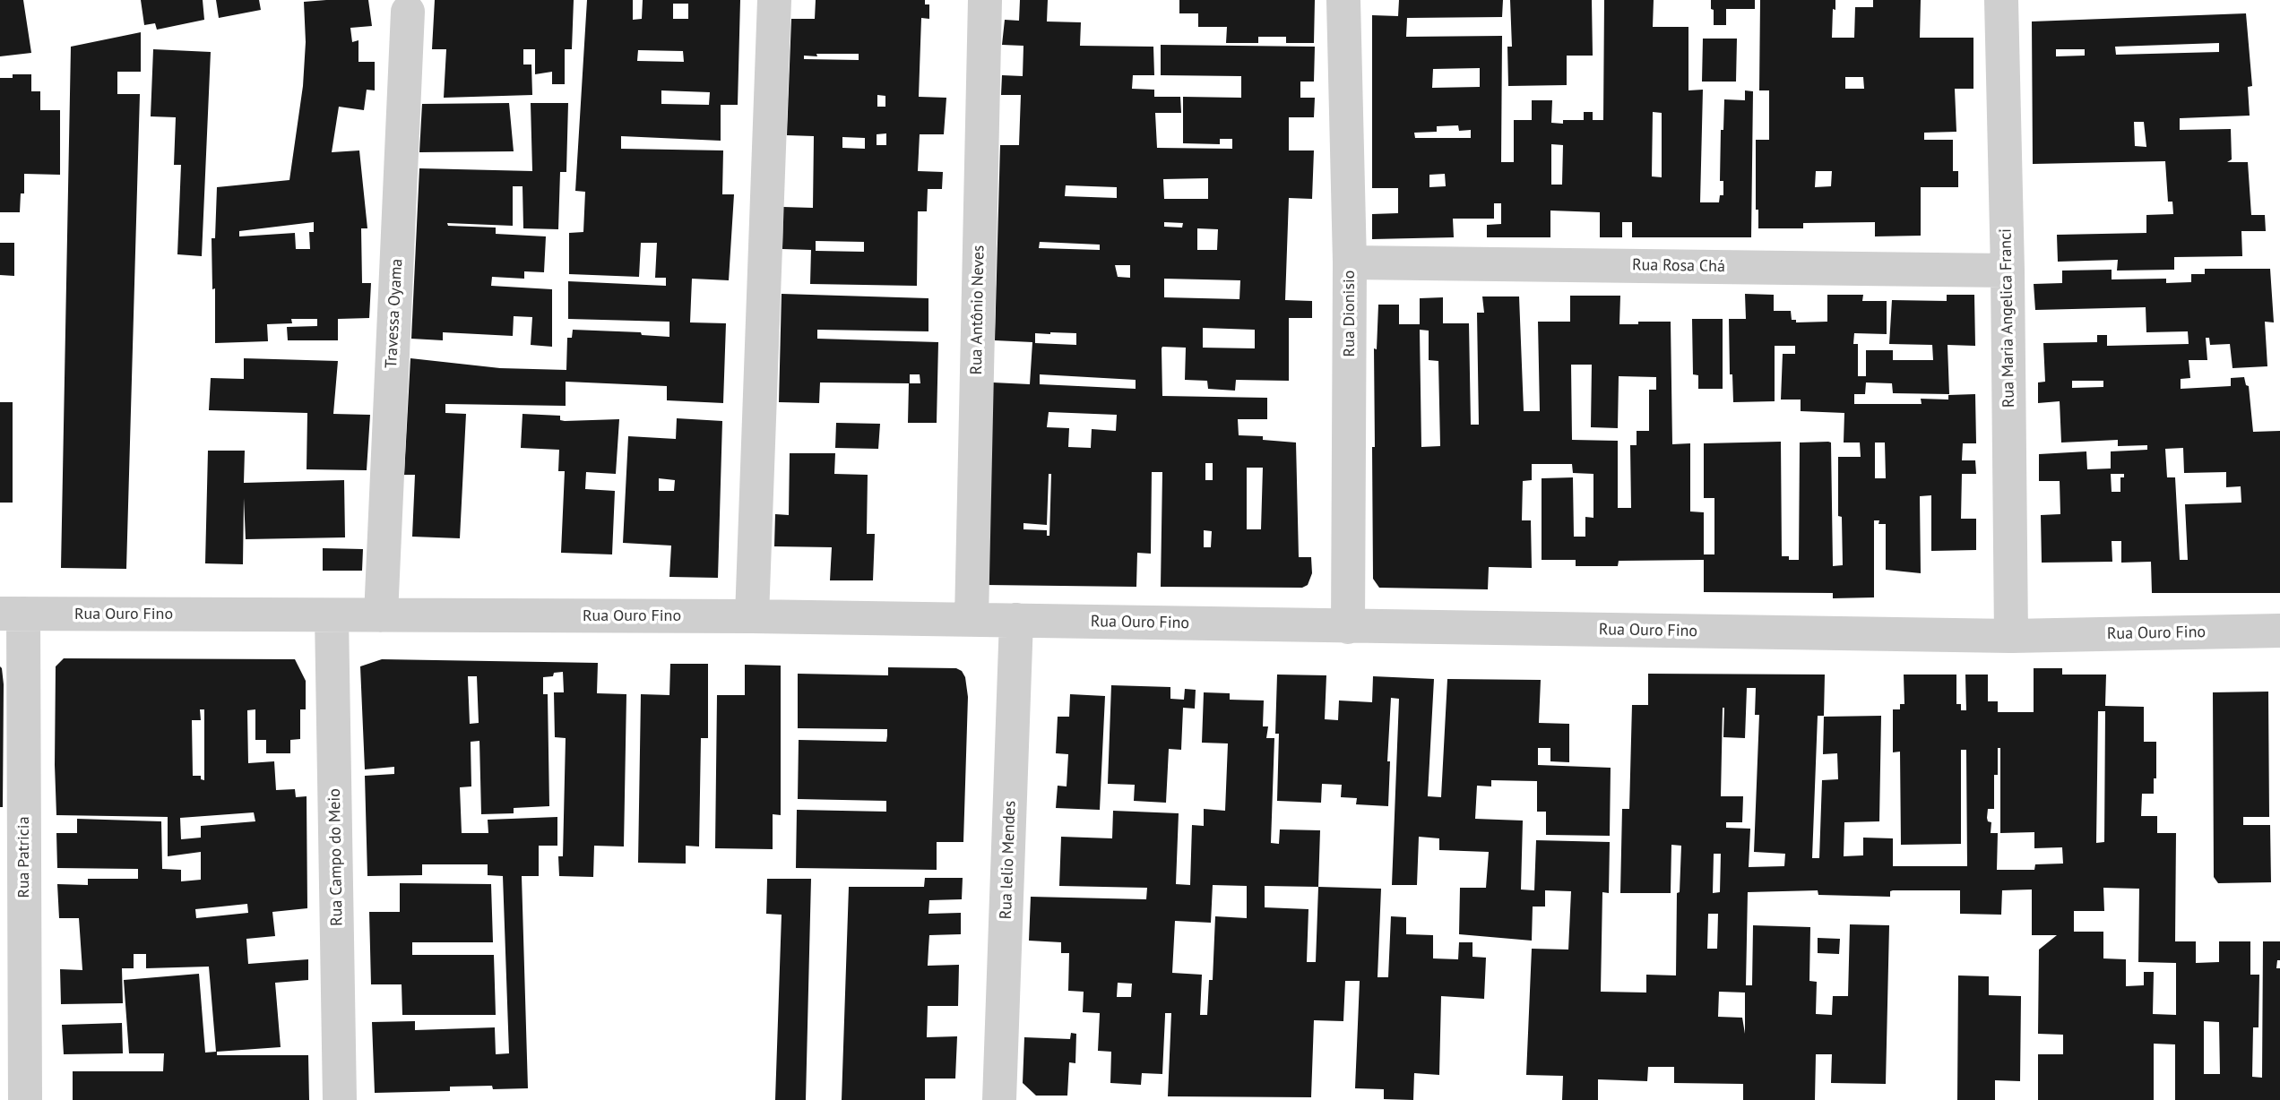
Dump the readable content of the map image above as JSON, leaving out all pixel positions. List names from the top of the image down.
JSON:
{
  "streets": {
    "street": [
      "Rua Rosa Chá",
      "Rua Antônio Neves",
      "Travessa Oyama",
      "Rua Dionisio",
      "Rua Maria Angelica Franci",
      "Rua Ouro Fino",
      "Rua Patricia",
      "Rua Campo do Meio",
      "Rua lelio Mendes"
    ]
  },
  "crossings": [
    ["Rua Rosa Chá", "Rua Dionisio"],
    ["Rua Rosa Chá", "Rua Maria Angelica Franci"],
    ["Rua Antônio Neves", "Rua Ouro Fino"],
    ["Travessa Oyama", "Rua Ouro Fino"],
    ["Rua Dionisio", "Rua Ouro Fino"],
    ["Rua Maria Angelica Franci", "Rua Ouro Fino"],
    ["Rua Ouro Fino", "Rua Patricia"],
    ["Rua Ouro Fino", "Rua Campo do Meio"],
    ["Rua Ouro Fino", "Rua lelio Mendes"]
  ]
}
